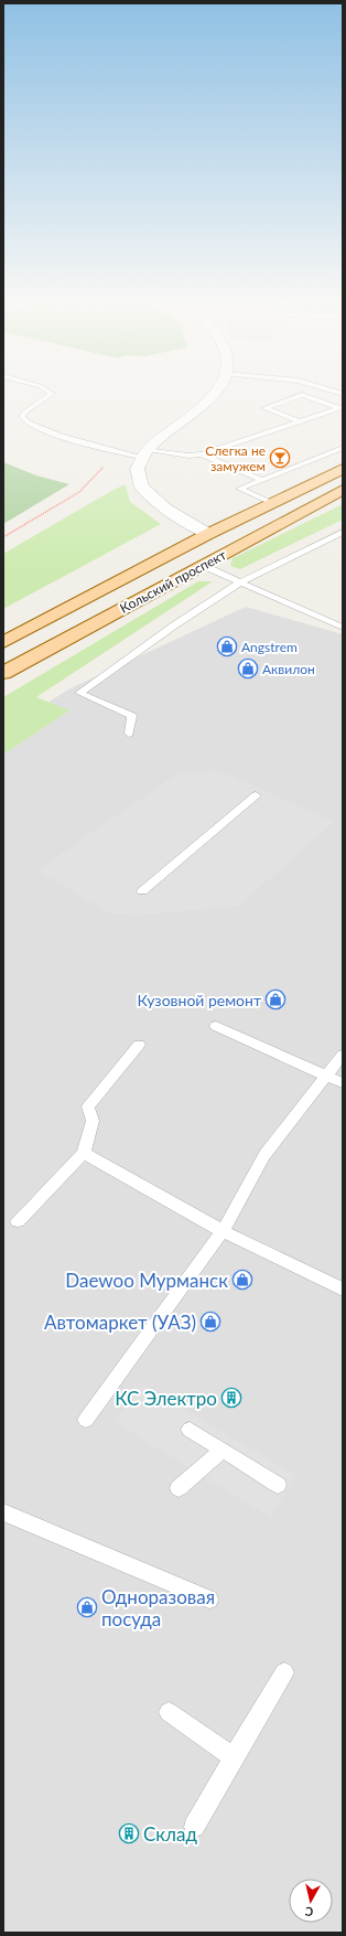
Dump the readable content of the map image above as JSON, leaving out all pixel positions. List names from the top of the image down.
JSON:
{
  "streets": {
    "main road": ["Кольский проспект"]
  },
  "places": {
    "bar": ["Слегка не замужем"],
    "shop": [
      "Angstrem",
      "Аквилон",
      "Кузовной ремонт",
      "Daewoo Мурманск",
      "Автомаркет (УАЗ)",
      "Одноразовая посуда"
    ],
    "building": ["КС Электро", "Склад"]
  },
  "north": "bottom"
}
